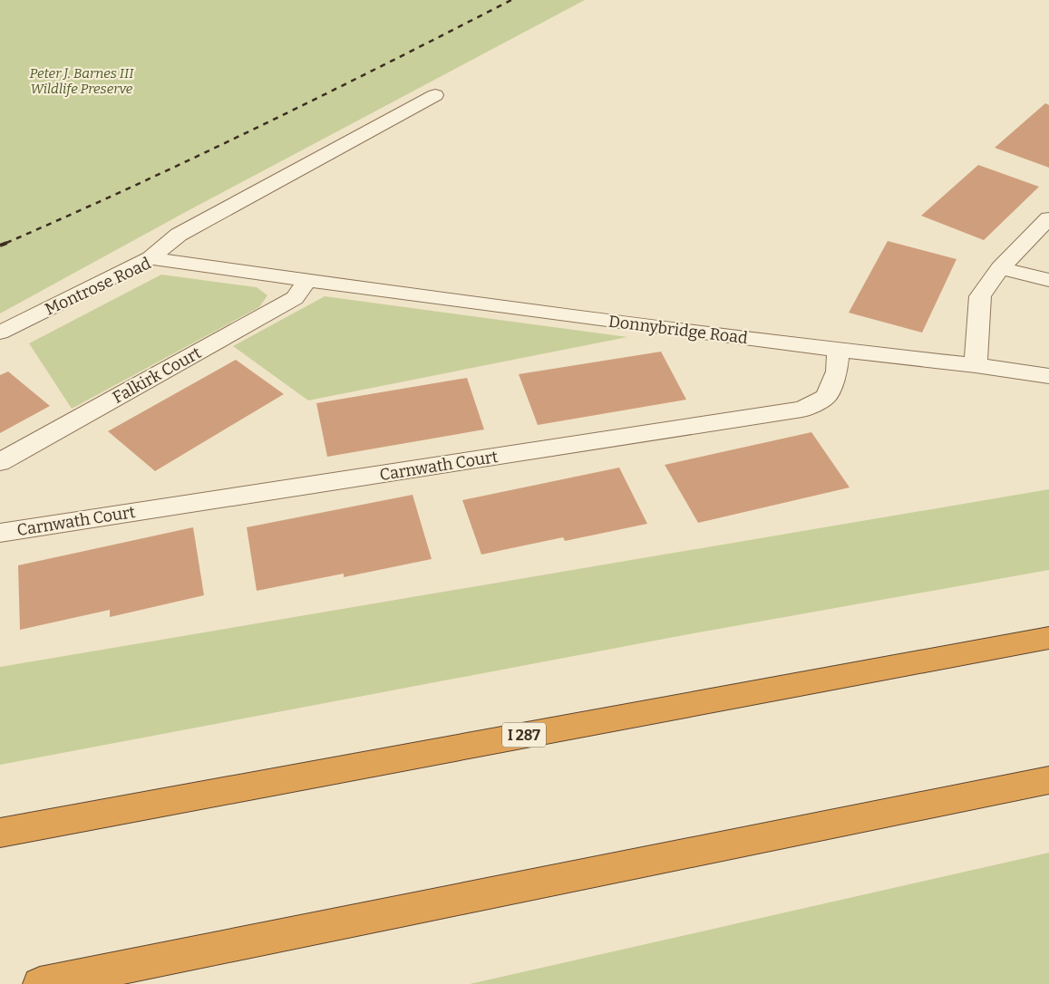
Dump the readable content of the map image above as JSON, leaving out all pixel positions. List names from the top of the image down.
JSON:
{
  "streets": {
    "highway": ["I 287"],
    "street": [
      "Montrose Road",
      "Donnybridge Road",
      "Falkirk Court",
      "Carnwath Court"
    ]
  },
  "crossings": [
    ["Montrose Road", "Donnybridge Road"],
    ["Montrose Road", "Falkirk Court"],
    ["Donnybridge Road", "Falkirk Court"],
    ["Donnybridge Road", "Carnwath Court"]
  ],
  "parks": ["Peter J. Barnes III Wildlife Preserve"]
}
